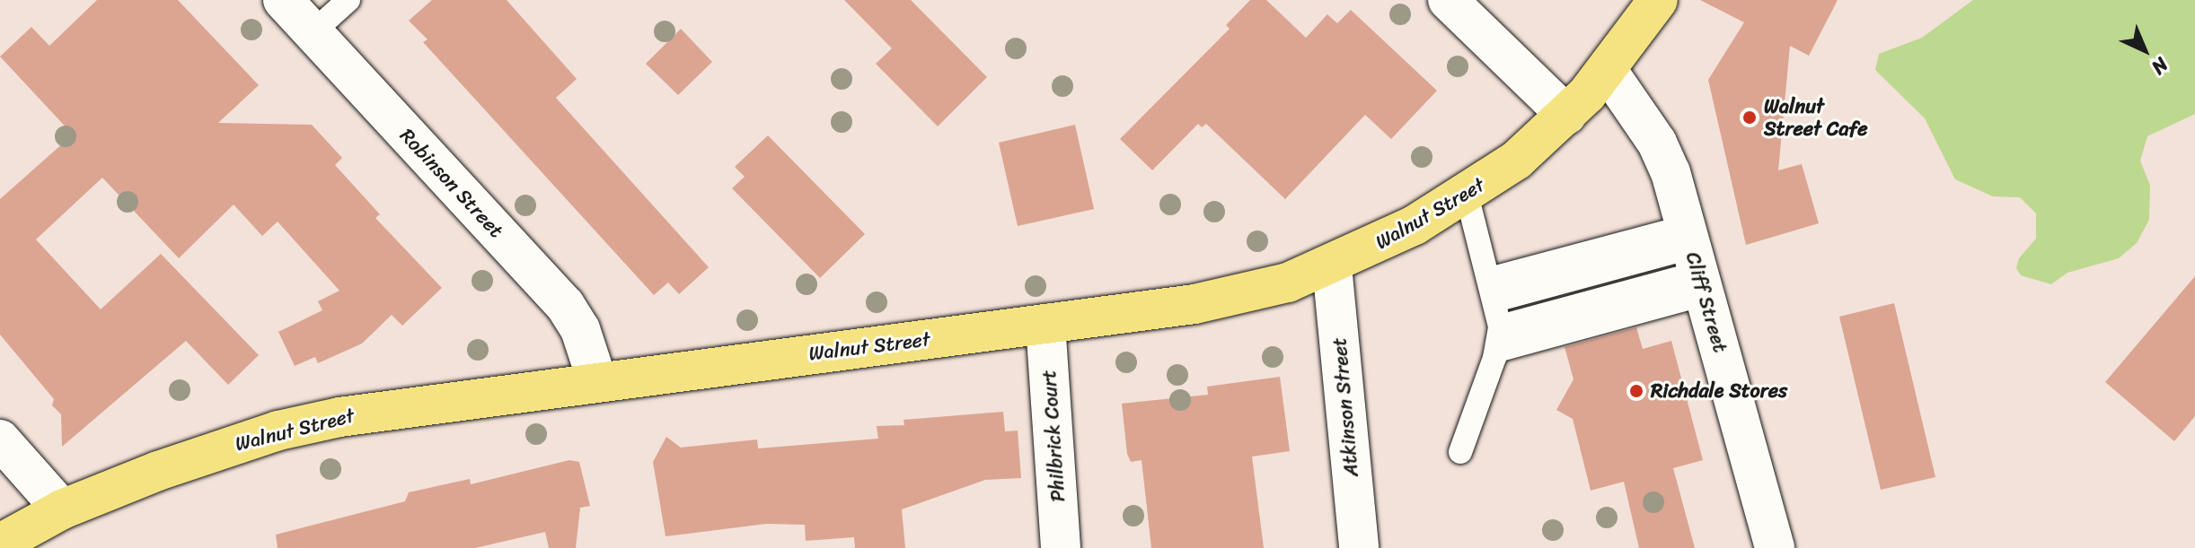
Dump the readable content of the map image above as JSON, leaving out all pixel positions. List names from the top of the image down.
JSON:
{
  "streets": {
    "main road": ["Walnut Street"],
    "street": [
      "Robinson Street",
      "Cliff Street",
      "Atkinson Street",
      "Philbrick Court"
    ]
  },
  "crossings": [
    ["Robinson Street", "Walnut Street"],
    ["Walnut Street", "Cliff Street"],
    ["Walnut Street", "Atkinson Street"],
    ["Walnut Street", "Philbrick Court"]
  ],
  "places": ["Walnut Street Cafe", "Richdale Stores"],
  "north": "bottom right"
}
